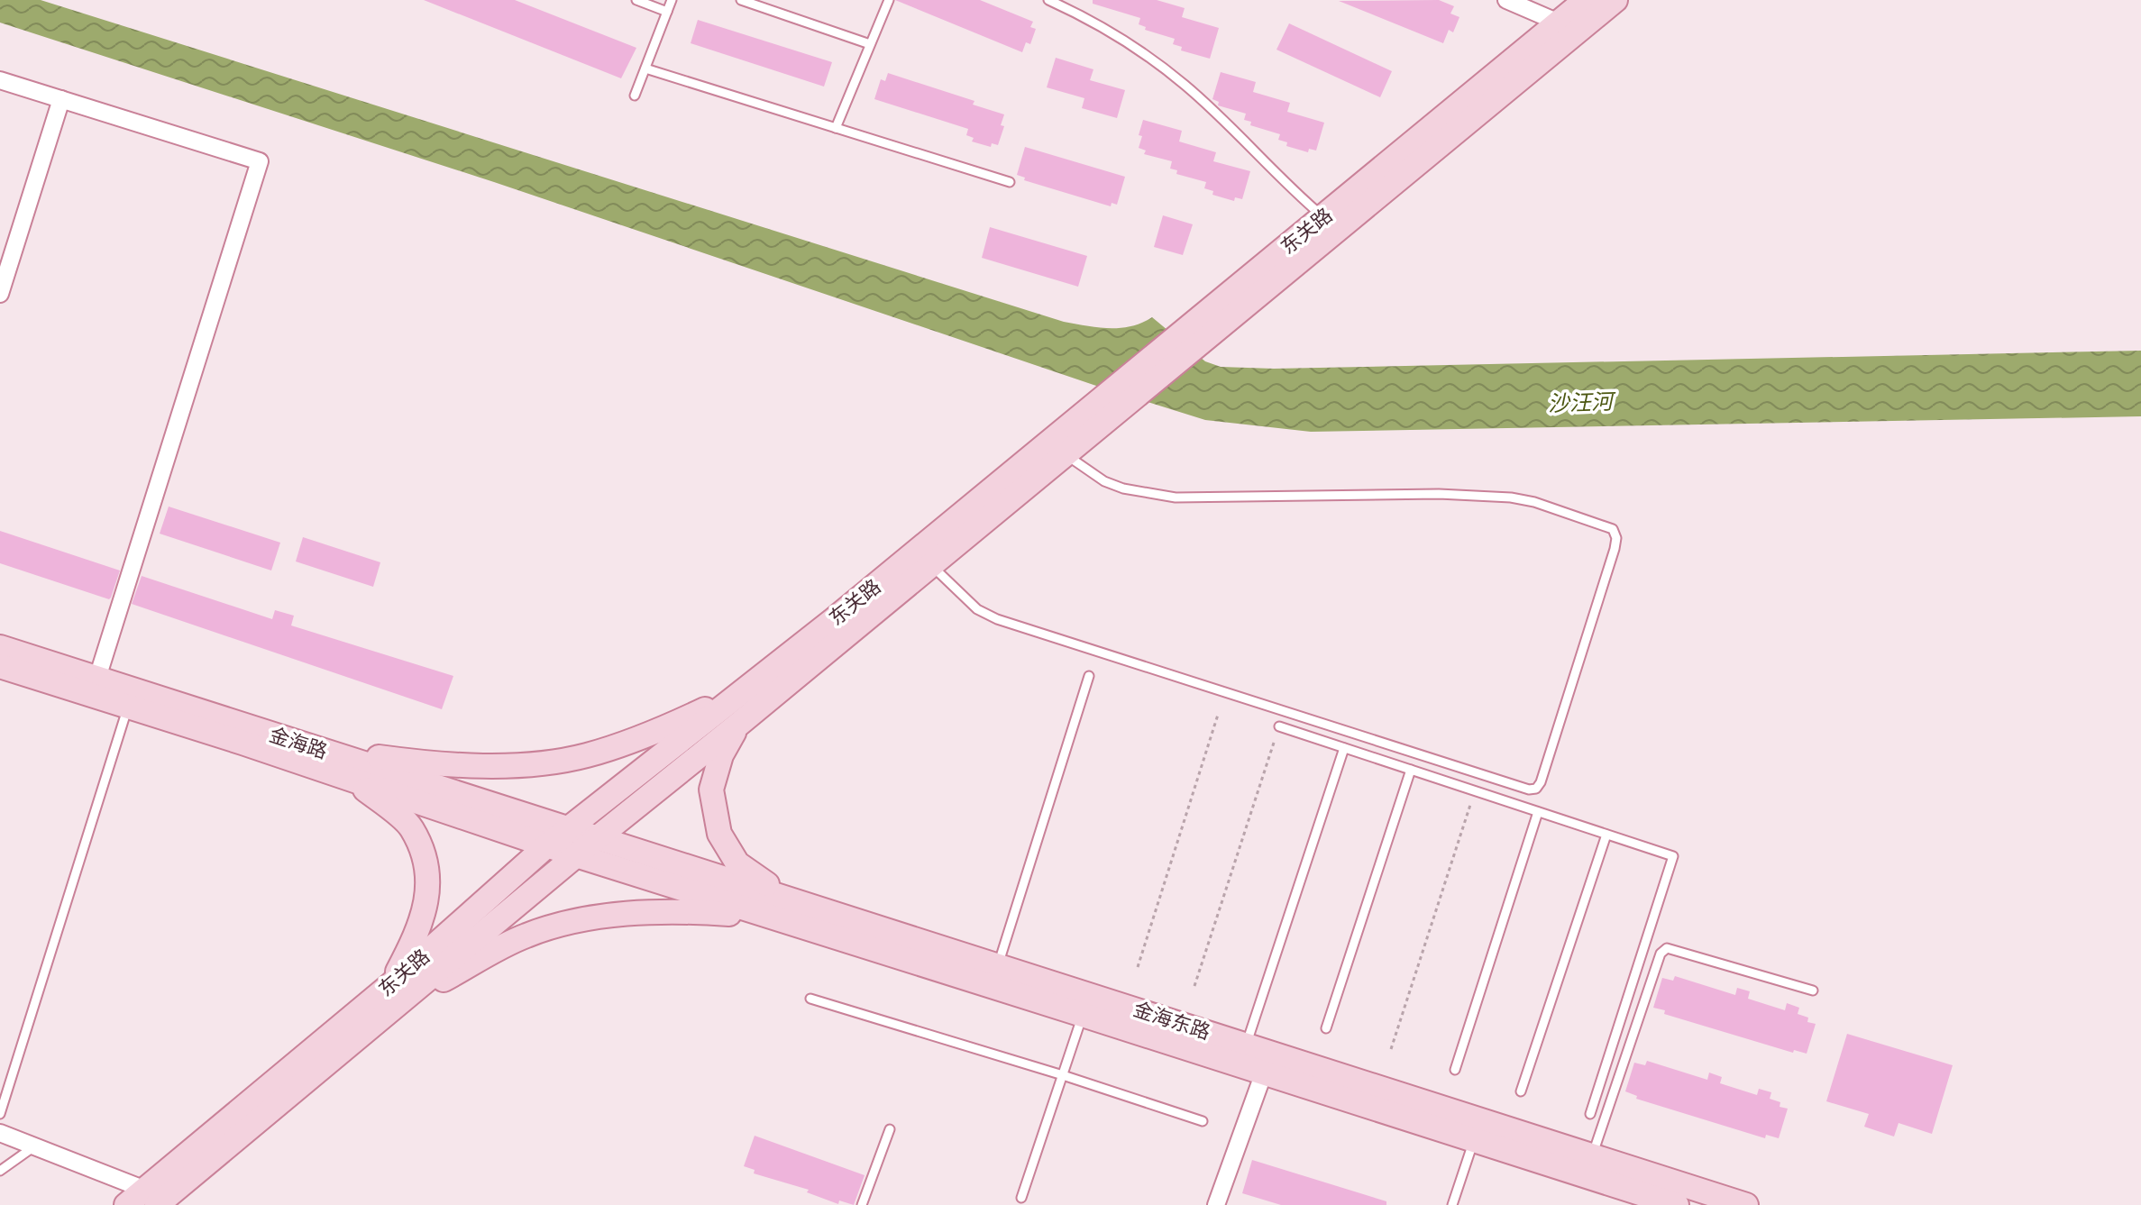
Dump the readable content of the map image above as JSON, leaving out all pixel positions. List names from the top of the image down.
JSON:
{
  "streets": {
    "main road": ["东关路", "金海路", "金海东路"]
  },
  "crossings": [
    ["东关路", "金海路"],
    ["东关路", "金海东路"],
    ["金海路", "金海东路"]
  ],
  "water": ["沙汪河"]
}
